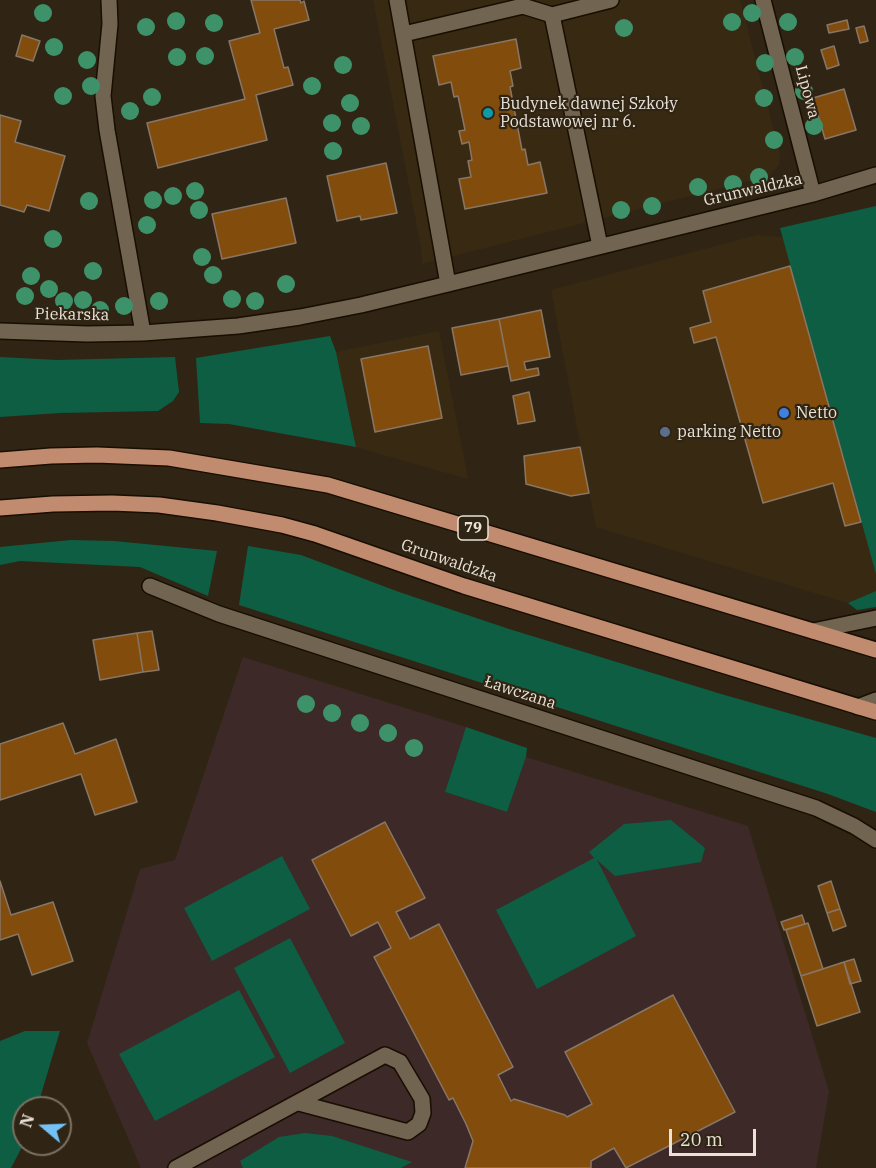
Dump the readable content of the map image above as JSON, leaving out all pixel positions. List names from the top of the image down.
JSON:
{
  "streets": {
    "main road": ["Grunwaldzka", "79"],
    "street": ["Lipowa", "Piekarska", "Ławczana"]
  },
  "crossings": [
    ["Lipowa", "Grunwaldzka"],
    ["Grunwaldzka", "Piekarska"]
  ],
  "places": ["Budynek dawnej Szkoły Podstawowej nr 6.", "Netto", "parking Netto"],
  "scale_bar": "20 m",
  "north": "left"
}
